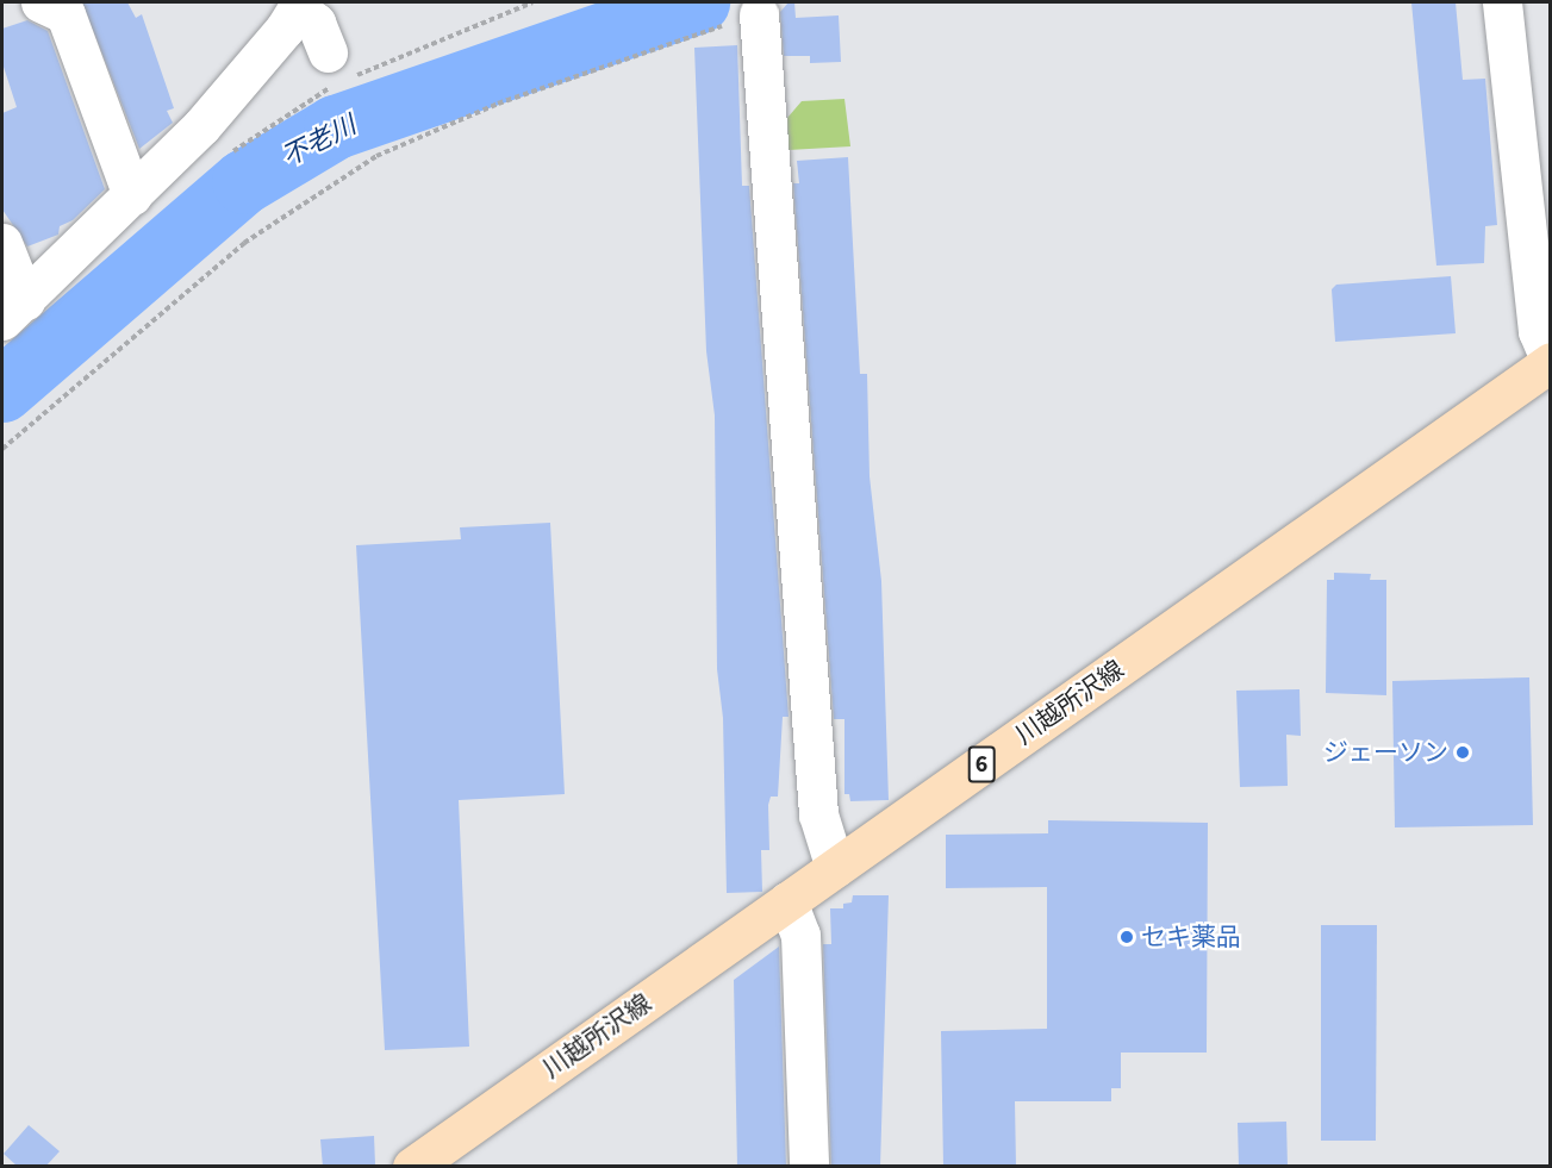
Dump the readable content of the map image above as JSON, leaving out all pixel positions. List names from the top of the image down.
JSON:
{
  "streets": {
    "main road": ["川越所沢線", "6"]
  },
  "water": ["不老川"],
  "places": ["ジェーソン", "セキ薬品"]
}
